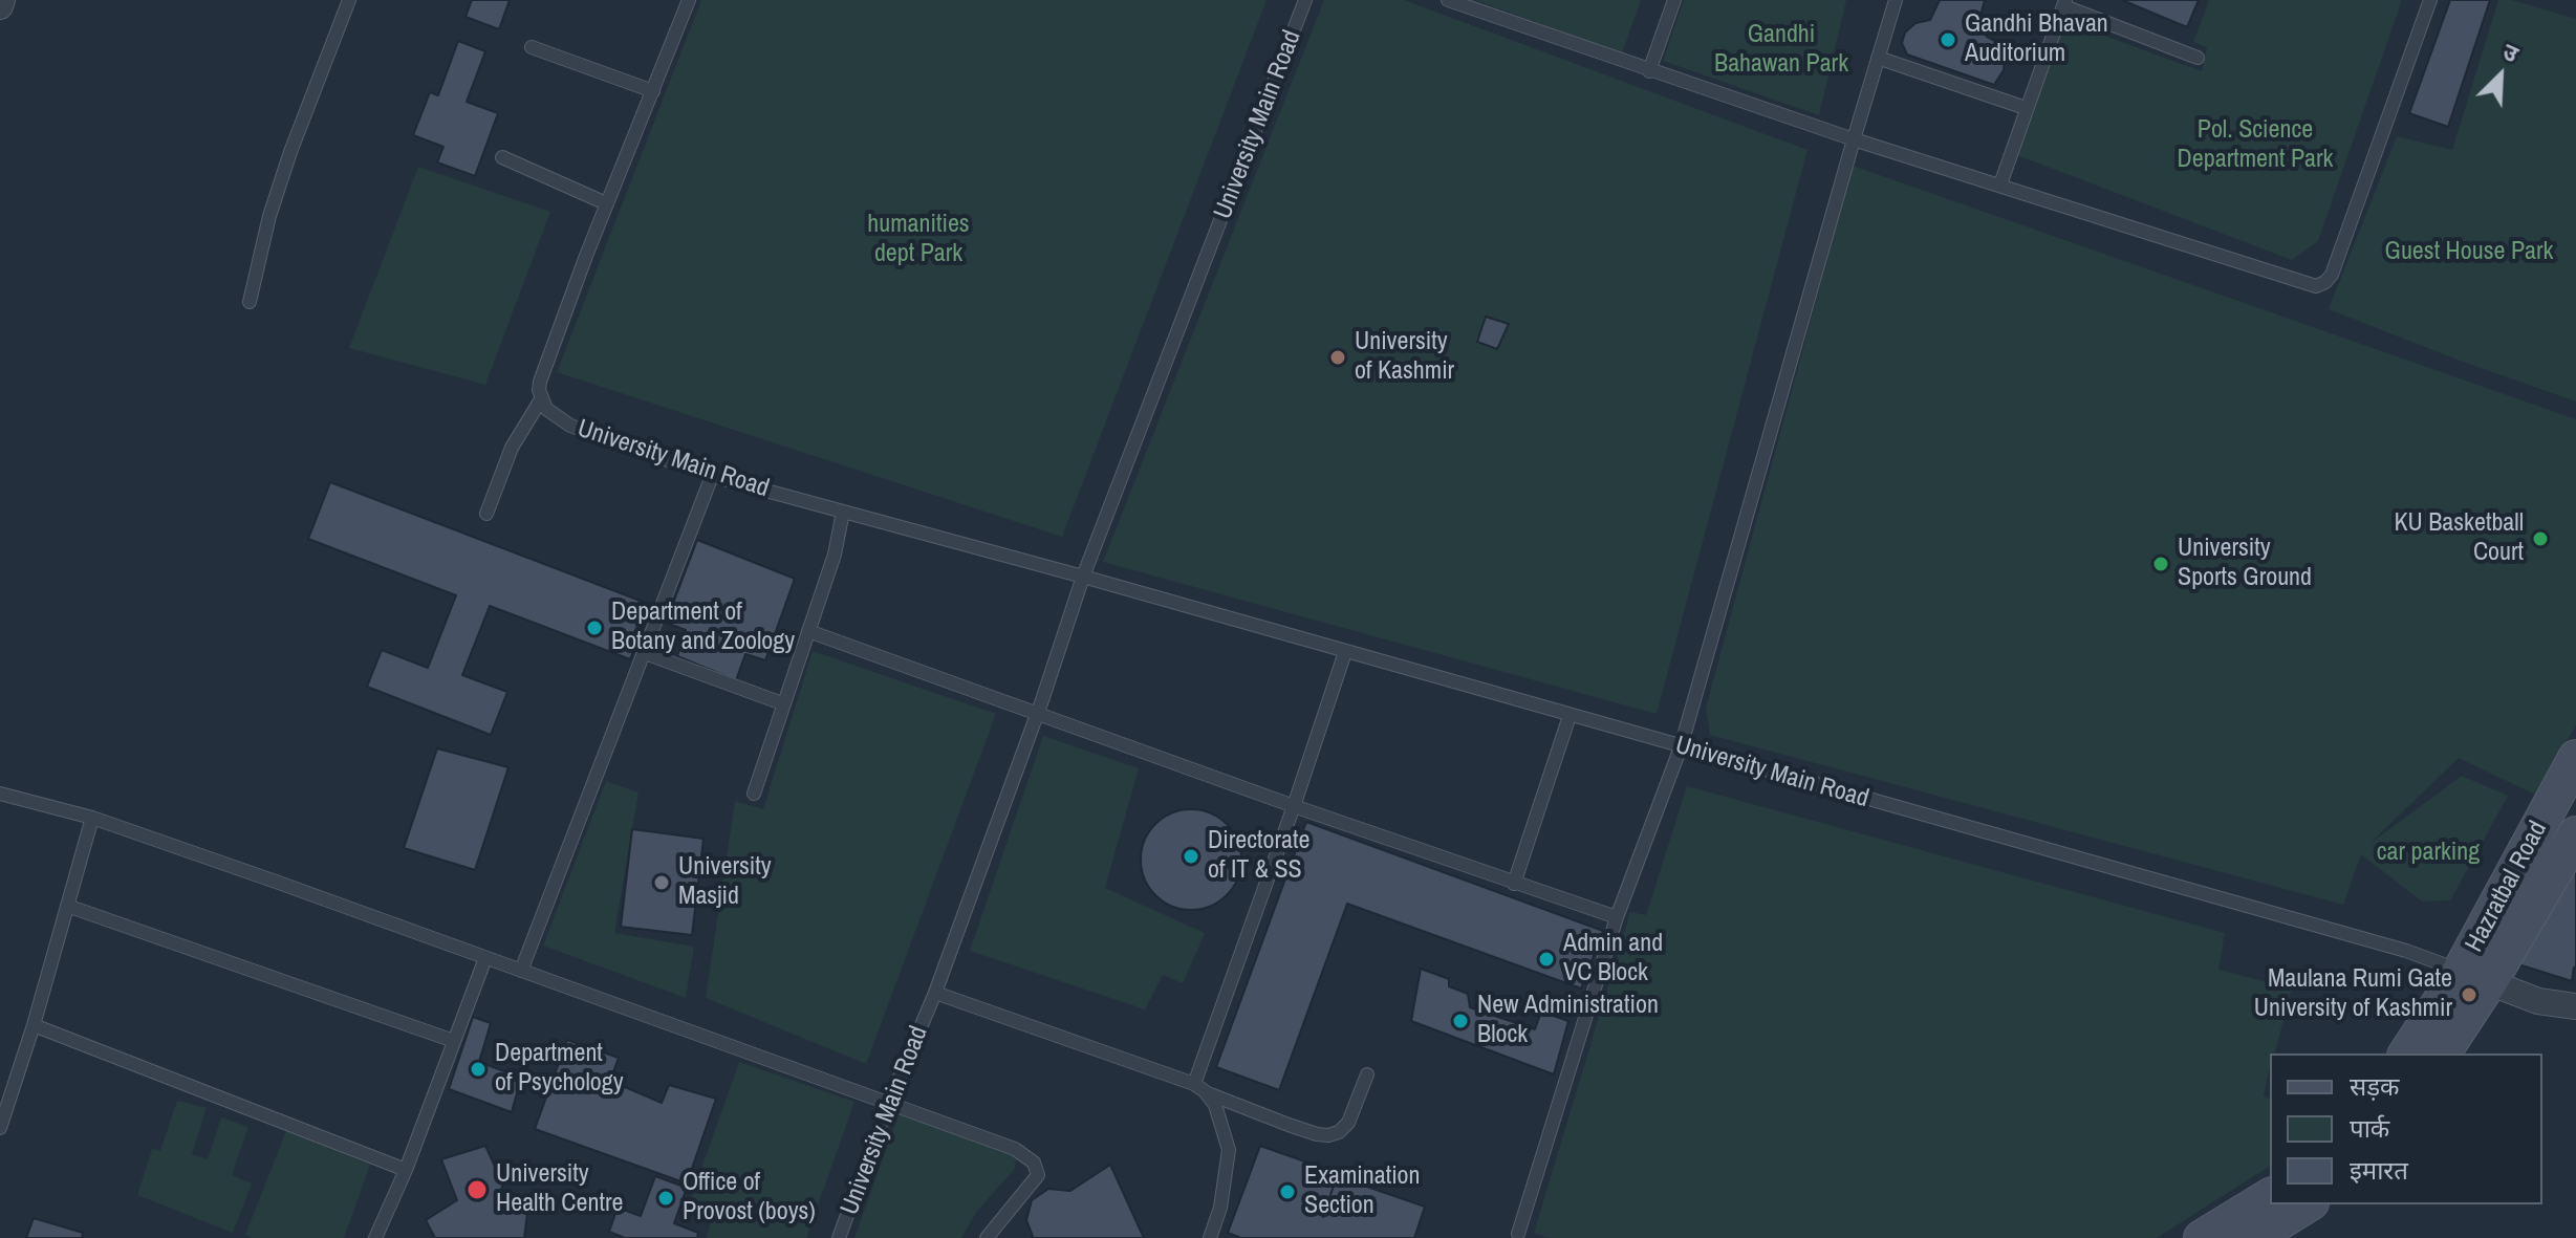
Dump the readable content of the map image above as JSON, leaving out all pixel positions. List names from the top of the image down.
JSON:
{
  "streets": {
    "main road": ["Hazratbal Road"],
    "lane": ["University Main Road"]
  },
  "crossings": [
    ["University Main Road", "Hazratbal Road"]
  ],
  "parks": [
    "Gandhi Bahawan Park",
    "Pol. Science Department Park",
    "humanities dept Park",
    "Guest House Park",
    "car parking"
  ],
  "places": [
    "Gandhi Bhavan Auditorium",
    "University of Kashmir",
    "KU Basketball Court",
    "University Sports Ground",
    "Department of Botany and Zoology",
    "Directorate of IT & SS",
    "University Masjid",
    "Admin and VC Block",
    "Maulana Rumi Gate University of Kashmir",
    "New Administration Block",
    "Department of Psychology",
    "University Health Centre",
    "Examination Section",
    "Office of Provost (boys)"
  ],
  "legend": ["सड़क", "पार्क", "इमारत"],
  "north": "top right"
}
